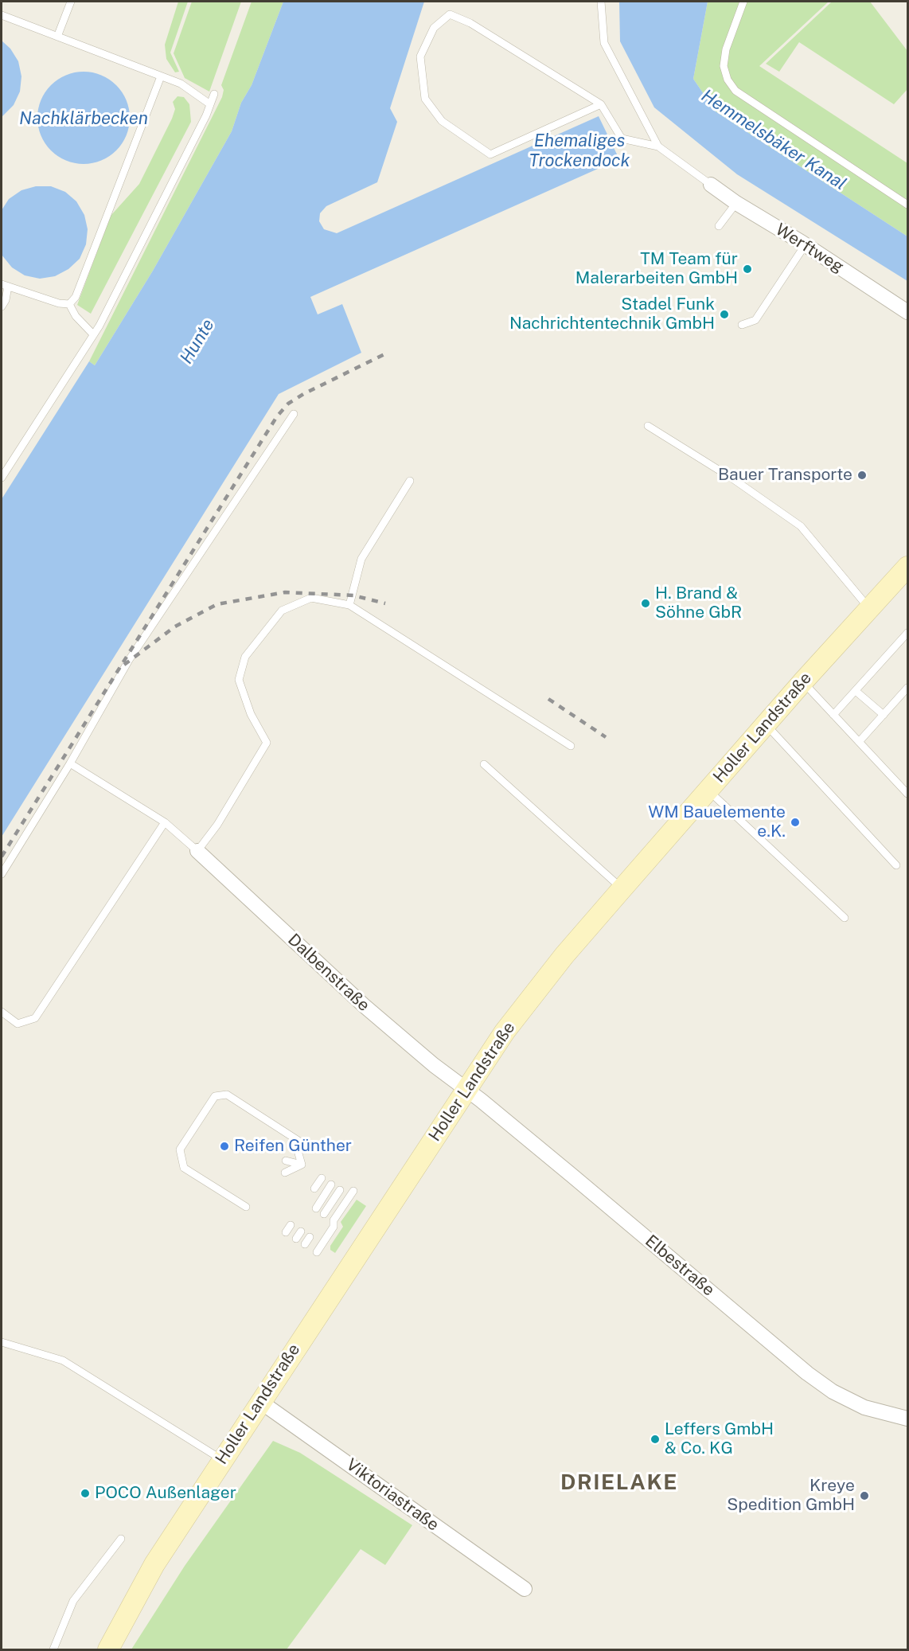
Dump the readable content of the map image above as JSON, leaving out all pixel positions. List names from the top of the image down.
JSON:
{
  "streets": {
    "main road": ["Holler Landstraße"],
    "street": [
      "Werftweg",
      "Dalbenstraße",
      "Elbestraße",
      "Viktoriastraße"
    ]
  },
  "crossings": [
    ["Holler Landstraße", "Dalbenstraße"],
    ["Holler Landstraße", "Elbestraße"],
    ["Holler Landstraße", "Viktoriastraße"],
    ["Dalbenstraße", "Elbestraße"]
  ],
  "districts": ["DRIELAKE"],
  "water": [
    "Nachklärbecken",
    "Hemmelsbäker Kanal",
    "Ehemaliges Trockendock",
    "Hunte"
  ],
  "places": [
    "TM Team für Malerarbeiten GmbH",
    "Stadel Funk Nachrichtentechnik GmbH",
    "Bauer Transporte",
    "H. Brand & Söhne GbR",
    "WM Bauelemente e.K.",
    "Reifen Günther",
    "Leffers GmbH & Co. KG",
    "POCO Außenlager",
    "Kreye Spedition GmbH"
  ]
}
